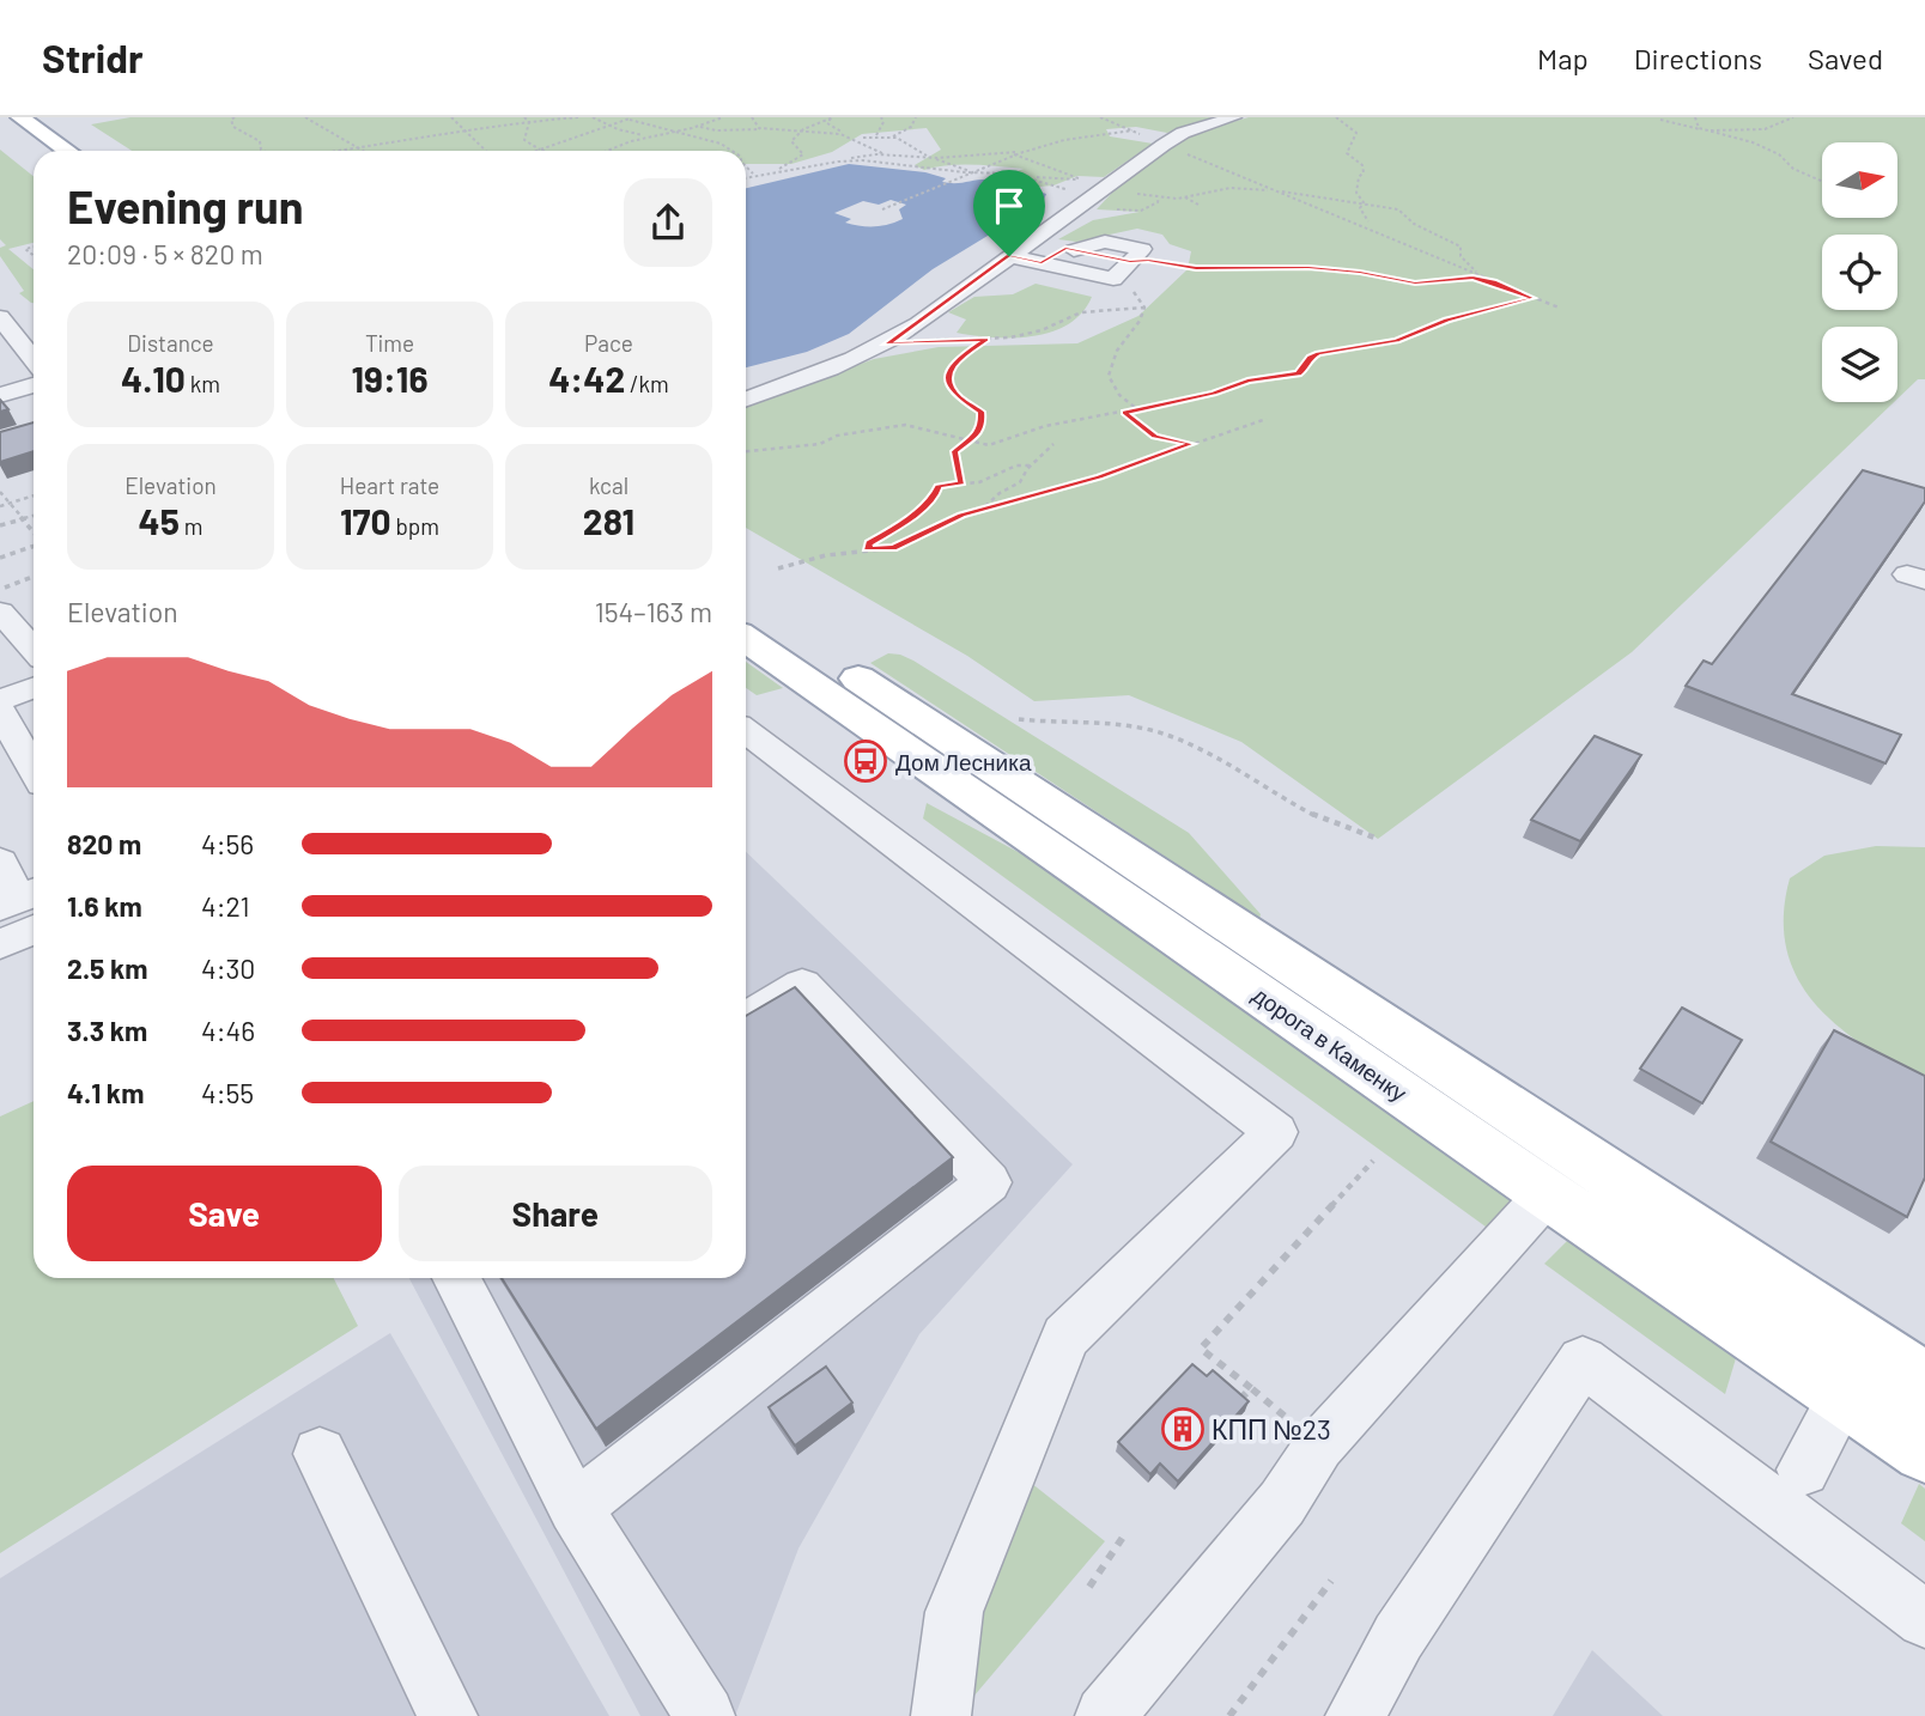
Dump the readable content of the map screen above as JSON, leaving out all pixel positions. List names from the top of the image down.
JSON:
{
  "streets": {
    "main road": ["дорога в Каменку"]
  },
  "places": {
    "bus stop": ["Дом Лесника"],
    "building": ["КПП №23"]
  },
  "north": "right",
  "page": {
    "header": "Stridr",
    "nav": ["Map", "Directions", "Saved"],
    "heading": ["Evening run", "20:09 · 5 × 820 m"],
    "stats": [
      ["Distance", "4.10 km"],
      ["Time", "19:16"],
      ["Pace", "4:42 /km"],
      ["Elevation", "45 m"],
      ["Heart rate", "170 bpm"],
      ["kcal", "281"]
    ],
    "chart": ["Elevation", "154–163 m"],
    "list": [
      {
        "name": "820 m",
        "note": "4:56"
      },
      {
        "name": "1.6 km",
        "note": "4:21"
      },
      {
        "name": "2.5 km",
        "note": "4:30"
      },
      {
        "name": "3.3 km",
        "note": "4:46"
      },
      {
        "name": "4.1 km",
        "note": "4:55"
      }
    ],
    "buttons": ["Save", "Share"]
  }
}
